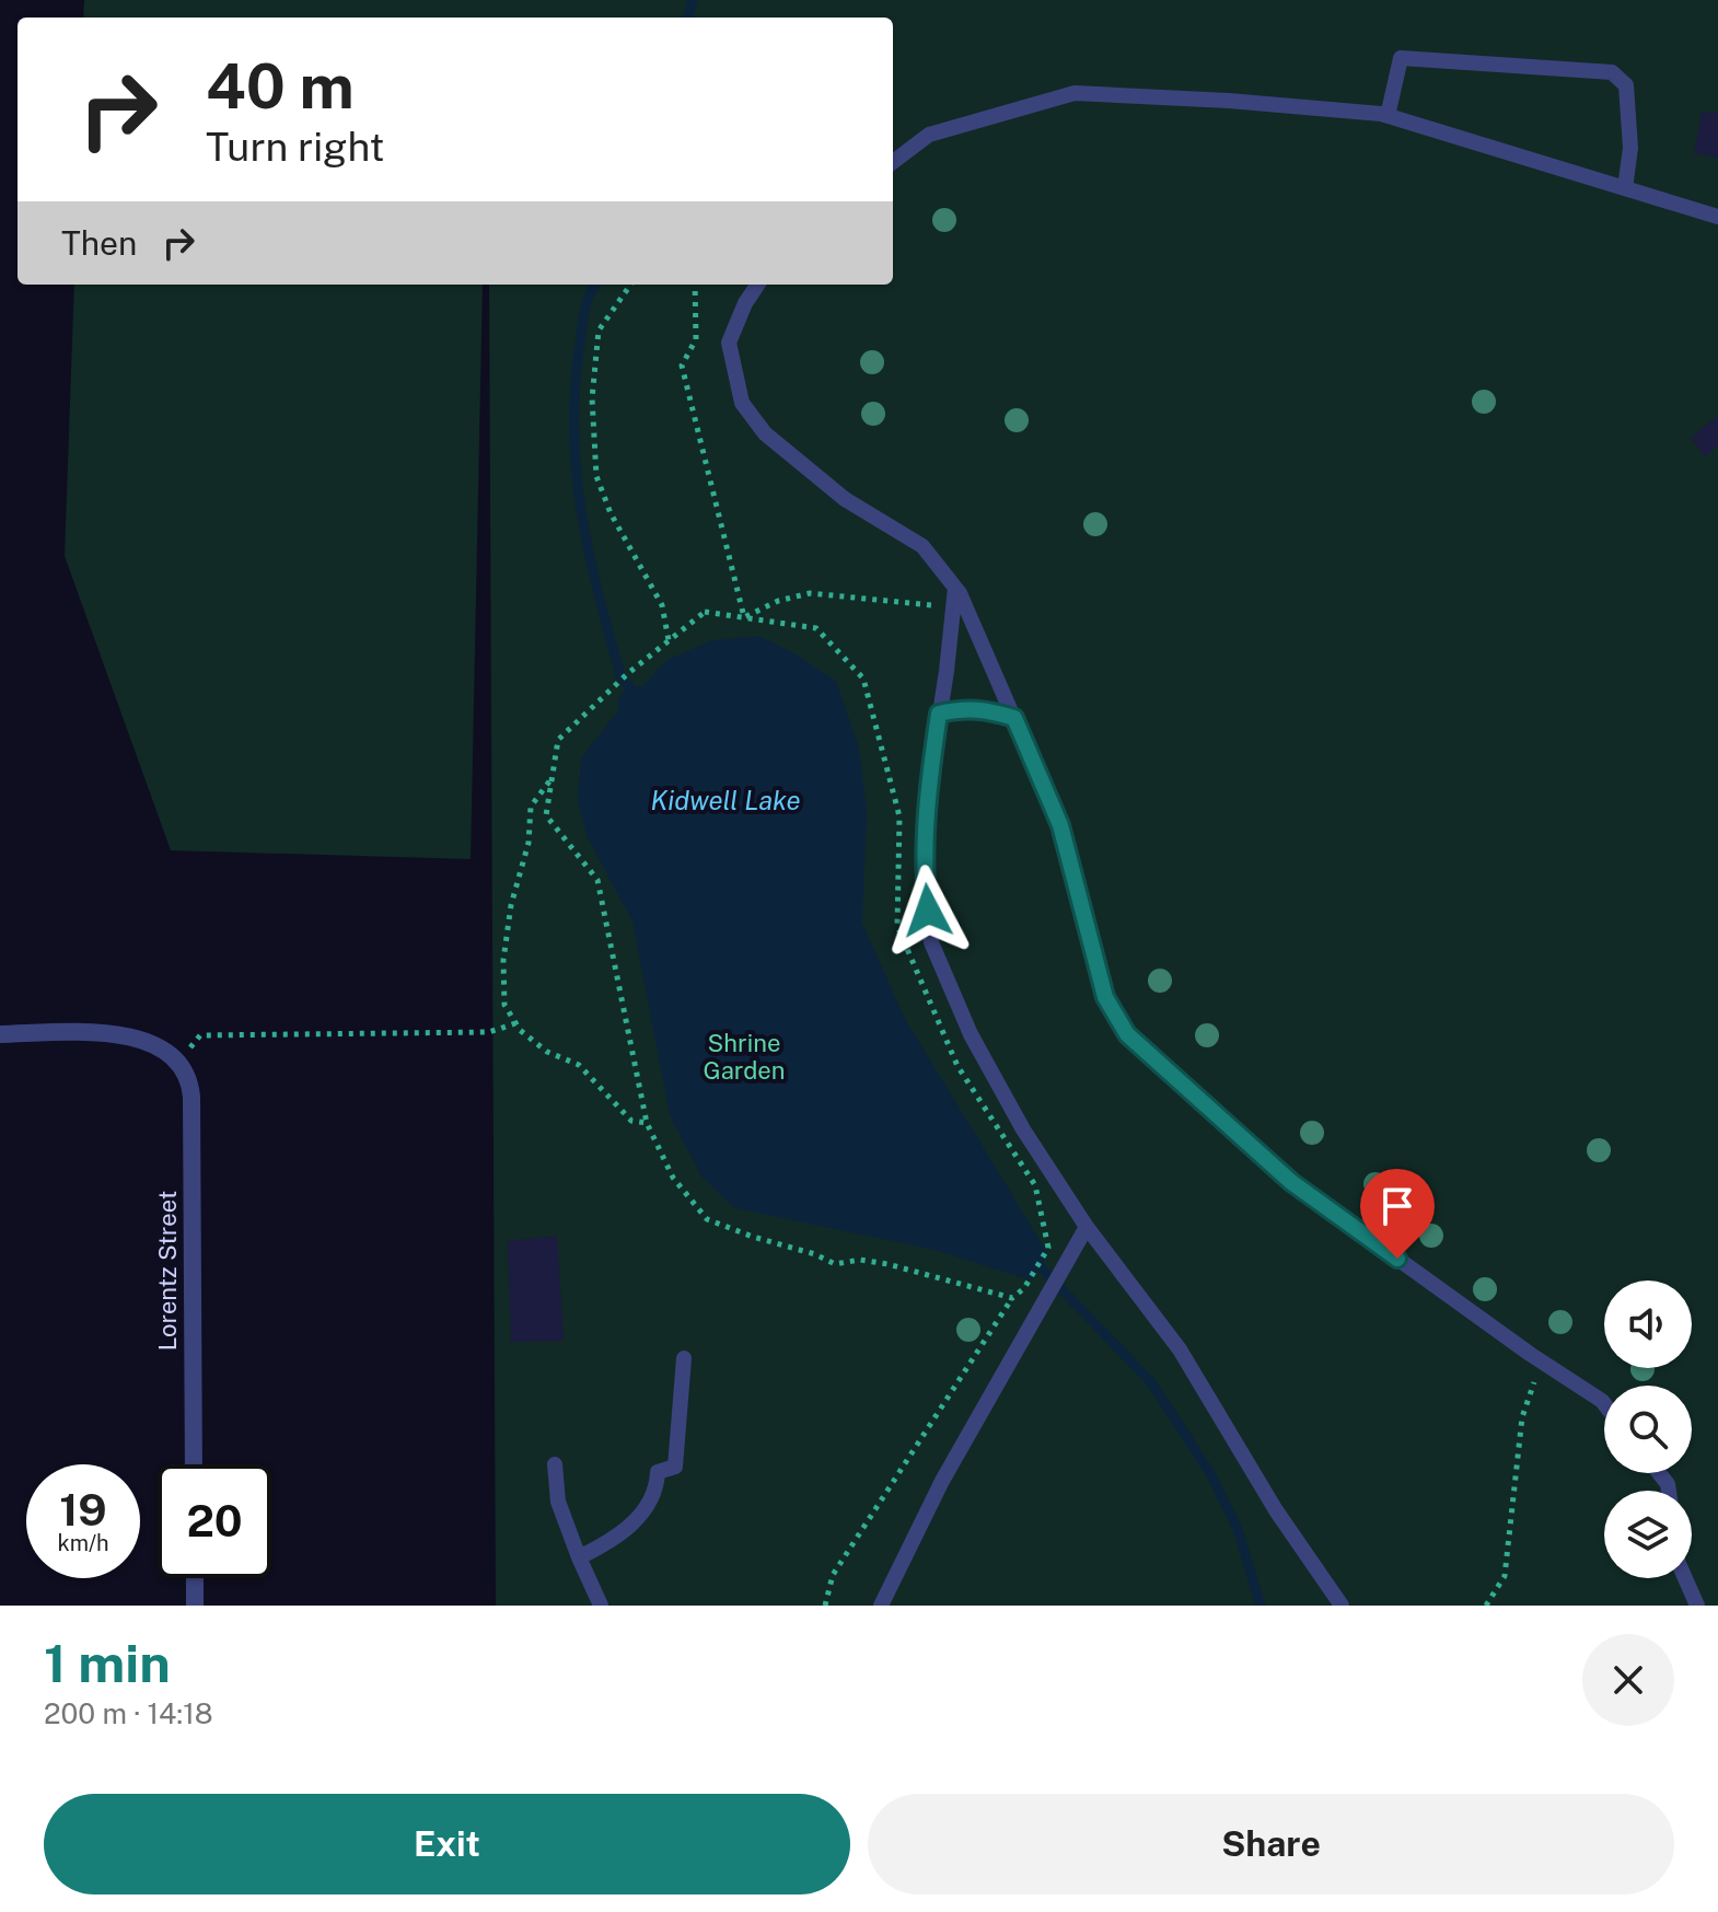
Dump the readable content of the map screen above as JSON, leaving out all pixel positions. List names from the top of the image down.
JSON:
{
  "streets": {
    "street": ["Lorentz Street"]
  },
  "water": ["Kidwell Lake"],
  "parks": ["Shrine Garden"],
  "page": {
    "turn": ["40 m", "Turn right"],
    "then": "Then",
    "speed": "19 km/h",
    "limit": "20",
    "heading": ["1 min", "200 m · 14:18"],
    "buttons": ["Exit", "Share"]
  }
}
